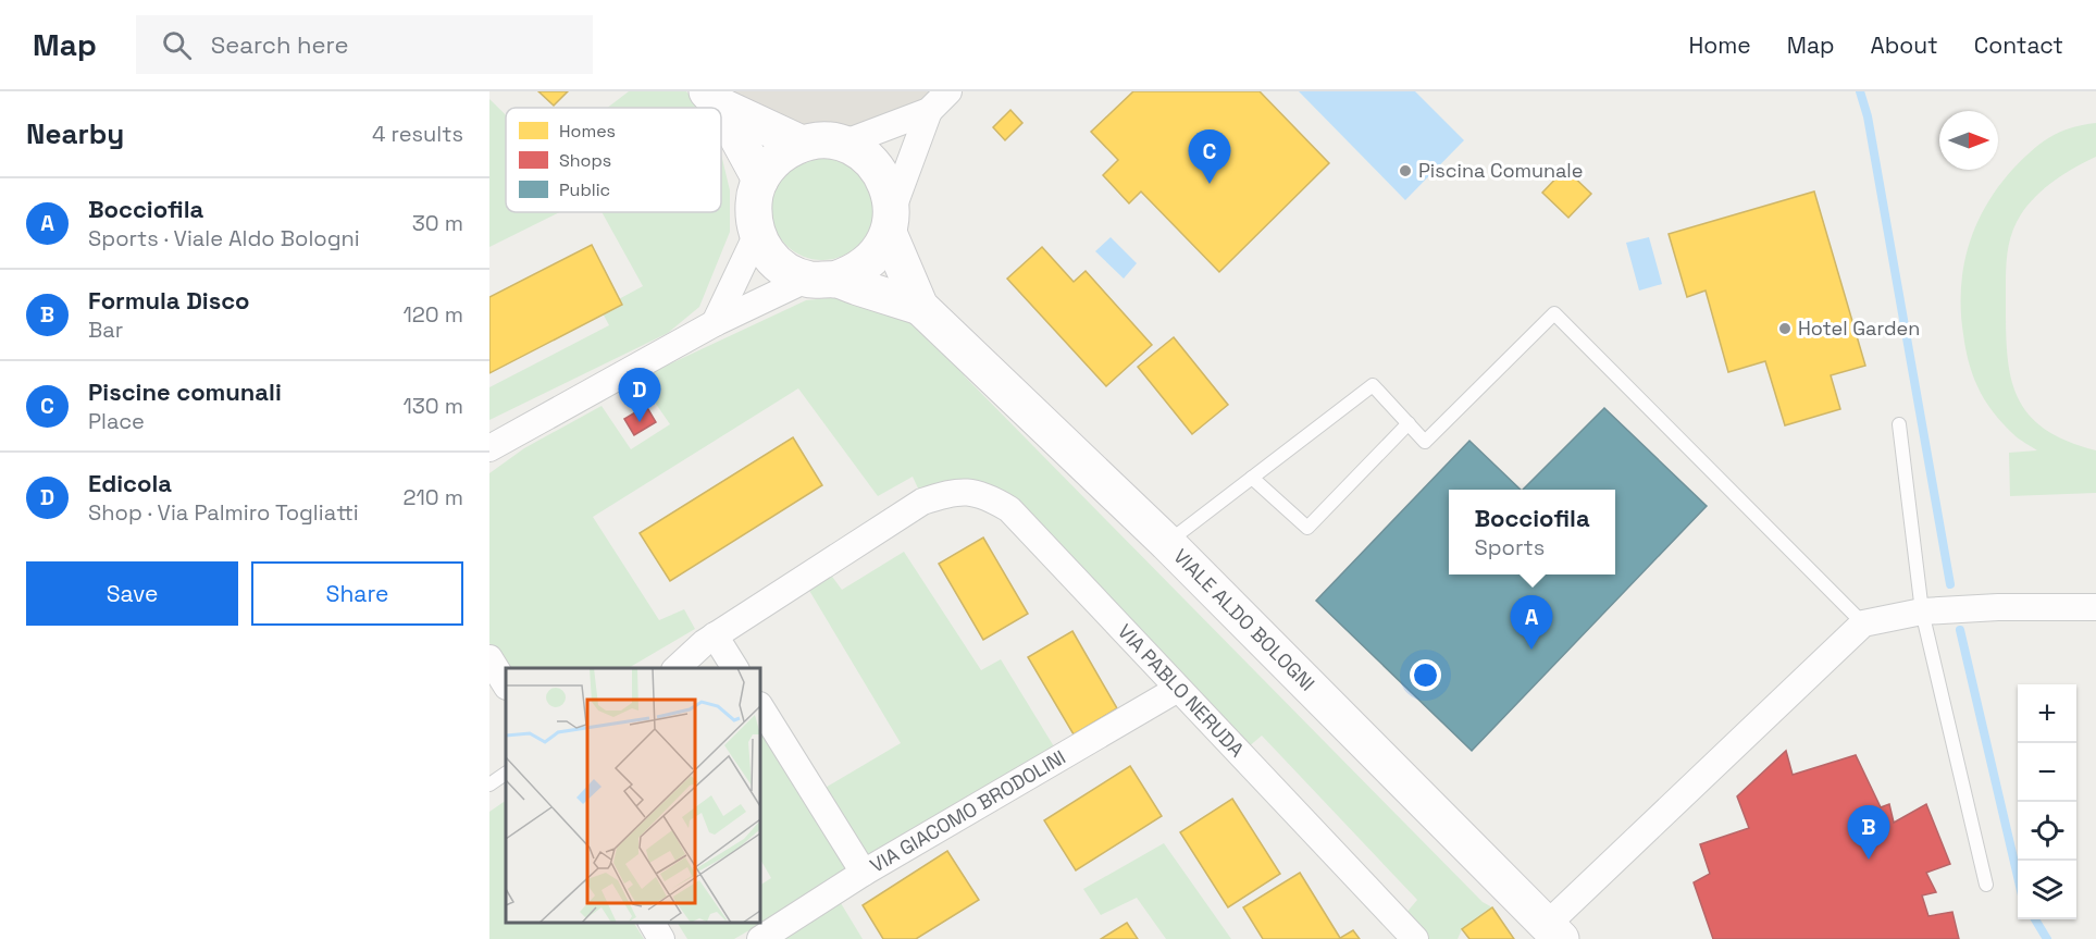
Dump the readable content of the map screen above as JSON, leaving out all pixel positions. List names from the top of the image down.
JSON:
{
  "streets": {
    "main road": ["VIALE ALDO BOLOGNI"],
    "street": ["VIA PABLO NERUDA", "VIA GIACOMO BRODOLINI"]
  },
  "crossings": [
    ["VIA PABLO NERUDA", "VIA GIACOMO BRODOLINI"]
  ],
  "places": ["Piscina Comunale", "Hotel Garden"],
  "legend": ["Homes", "Shops", "Public"],
  "north": "right",
  "page": {
    "header": "Map",
    "search": "Search here",
    "nav": [
      "Home",
      "Map",
      "About",
      "Contact"
    ],
    "heading": ["Nearby", "4 results"],
    "pins": [
      "C",
      "D",
      "A",
      "B"
    ],
    "list": [
      {
        "mark": "A",
        "name": "Bocciofila",
        "note": "Sports · Viale Aldo Bologni",
        "value": "30 m"
      },
      {
        "mark": "B",
        "name": "Formula Disco",
        "note": "Bar",
        "value": "120 m"
      },
      {
        "mark": "C",
        "name": "Piscine comunali",
        "note": "Place",
        "value": "130 m"
      },
      {
        "mark": "D",
        "name": "Edicola",
        "note": "Shop · Via Palmiro Togliatti",
        "value": "210 m"
      }
    ],
    "popup": ["Bocciofila", "Sports"],
    "buttons": ["Save", "Share"],
    "map_buttons": ["+", "−"]
  }
}
